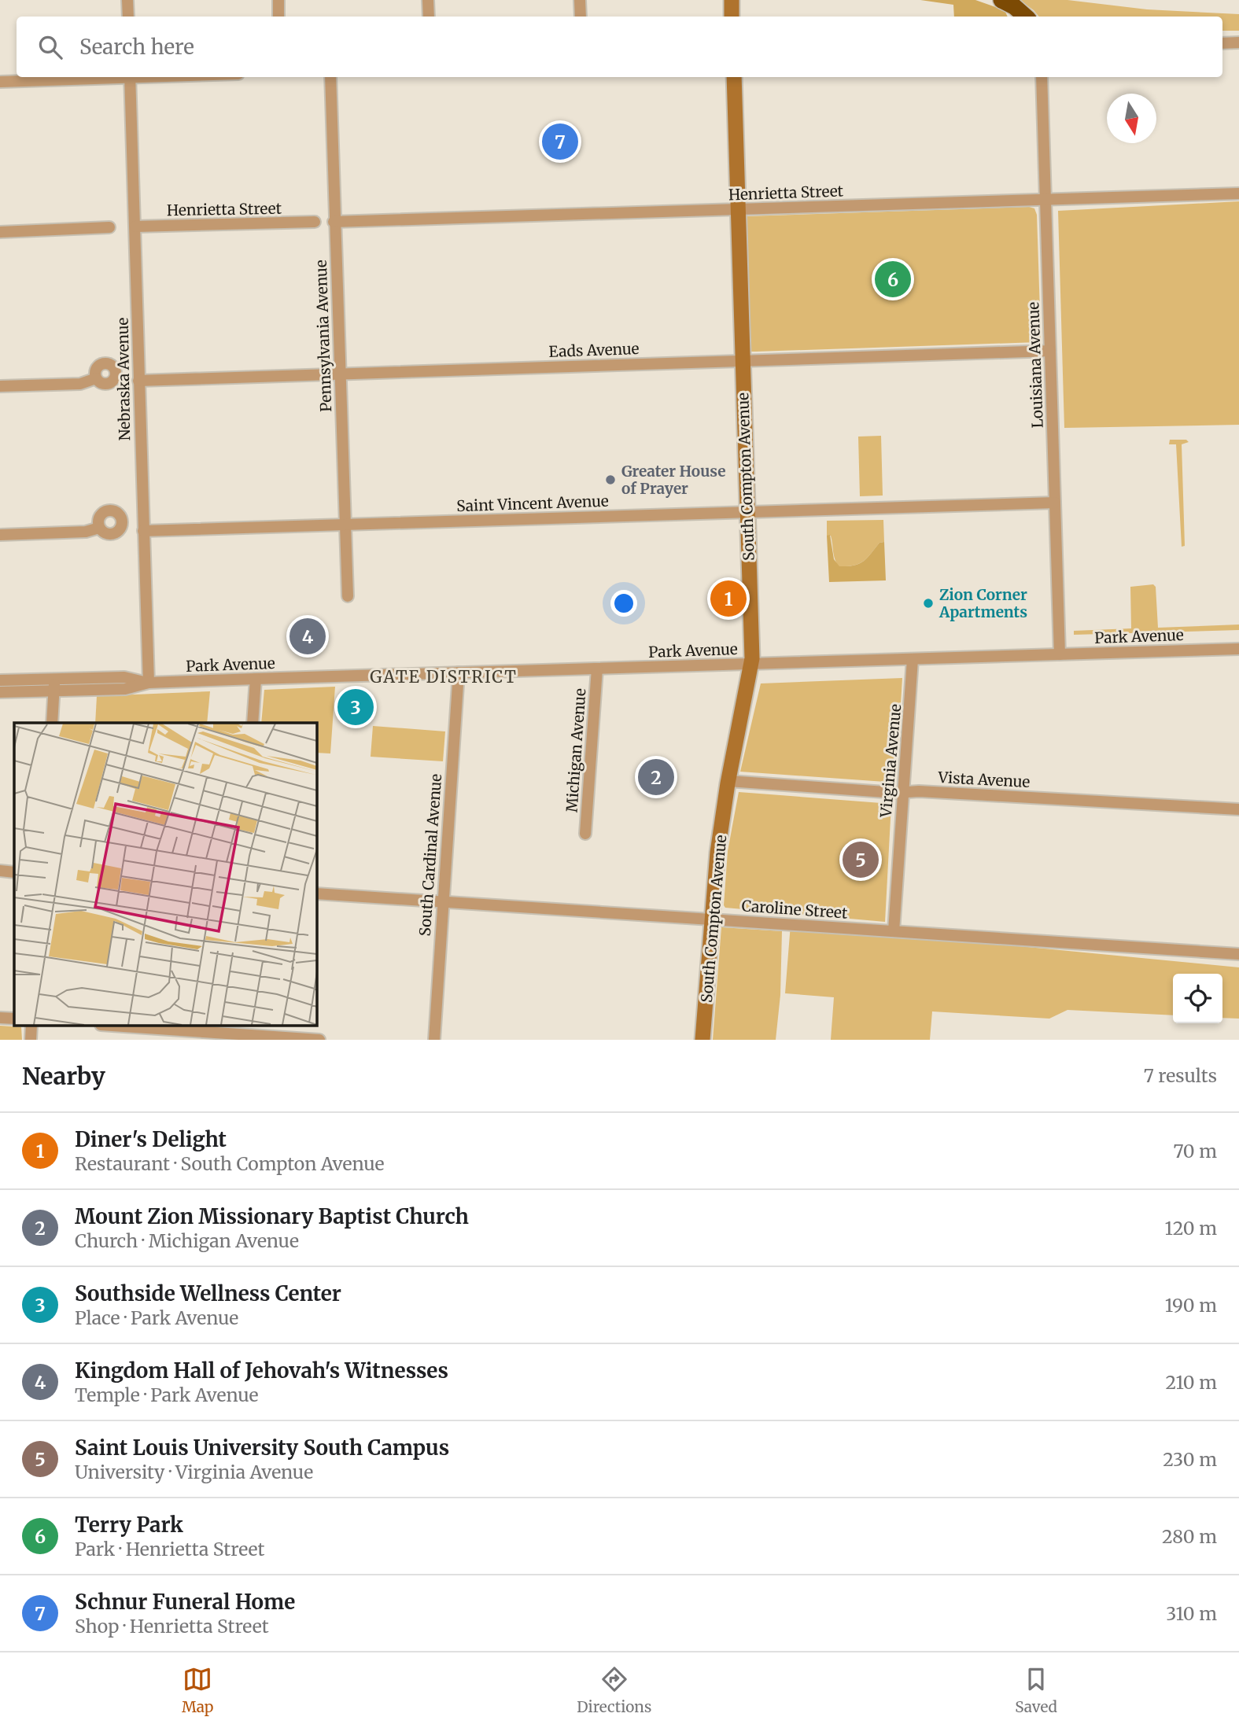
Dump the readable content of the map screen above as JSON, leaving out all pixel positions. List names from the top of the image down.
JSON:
{
  "streets": {
    "main road": ["South Compton Avenue"],
    "street": [
      "Henrietta Street",
      "Pennsylvania Avenue",
      "Eads Avenue",
      "Louisiana Avenue",
      "Nebraska Avenue",
      "Saint Vincent Avenue",
      "Park Avenue",
      "Michigan Avenue",
      "Virginia Avenue",
      "Vista Avenue",
      "South Cardinal Avenue",
      "Caroline Street"
    ]
  },
  "crossings": [
    ["Henrietta Street", "Pennsylvania Avenue"],
    ["Henrietta Street", "Louisiana Avenue"],
    ["Henrietta Street", "Nebraska Avenue"],
    ["Henrietta Street", "South Compton Avenue"],
    ["Pennsylvania Avenue", "Eads Avenue"],
    ["Pennsylvania Avenue", "Saint Vincent Avenue"],
    ["Eads Avenue", "Louisiana Avenue"],
    ["Eads Avenue", "Nebraska Avenue"],
    ["Eads Avenue", "South Compton Avenue"],
    ["Louisiana Avenue", "Saint Vincent Avenue"],
    ["Louisiana Avenue", "Park Avenue"],
    ["Nebraska Avenue", "Saint Vincent Avenue"],
    ["Nebraska Avenue", "Park Avenue"],
    ["South Compton Avenue", "Saint Vincent Avenue"],
    ["South Compton Avenue", "Park Avenue"],
    ["South Compton Avenue", "Vista Avenue"],
    ["South Compton Avenue", "Caroline Street"],
    ["Park Avenue", "Michigan Avenue"],
    ["Park Avenue", "Virginia Avenue"],
    ["Park Avenue", "South Cardinal Avenue"],
    ["Virginia Avenue", "Vista Avenue"],
    ["Virginia Avenue", "Caroline Street"],
    ["South Cardinal Avenue", "Caroline Street"]
  ],
  "districts": ["GATE DISTRICT"],
  "places": ["Greater House of Prayer", "Zion Corner Apartments"],
  "north": "bottom",
  "page": {
    "search": "Search here",
    "pins": [
      "7",
      "6",
      "1",
      "4",
      "3",
      "2",
      "5"
    ],
    "heading": ["Nearby", "7 results"],
    "list": [
      {
        "mark": "1",
        "name": "Diner's Delight",
        "note": "Restaurant · South Compton Avenue",
        "value": "70 m"
      },
      {
        "mark": "2",
        "name": "Mount Zion Missionary Baptist Church",
        "note": "Church · Michigan Avenue",
        "value": "120 m"
      },
      {
        "mark": "3",
        "name": "Southside Wellness Center",
        "note": "Place · Park Avenue",
        "value": "190 m"
      },
      {
        "mark": "4",
        "name": "Kingdom Hall of Jehovah's Witnesses",
        "note": "Temple · Park Avenue",
        "value": "210 m"
      },
      {
        "mark": "5",
        "name": "Saint Louis University South Campus",
        "note": "University · Virginia Avenue",
        "value": "230 m"
      },
      {
        "mark": "6",
        "name": "Terry Park",
        "note": "Park · Henrietta Street",
        "value": "280 m"
      },
      {
        "mark": "7",
        "name": "Schnur Funeral Home",
        "note": "Shop · Henrietta Street",
        "value": "310 m"
      }
    ],
    "nav": ["Map", "Directions", "Saved"]
  }
}
